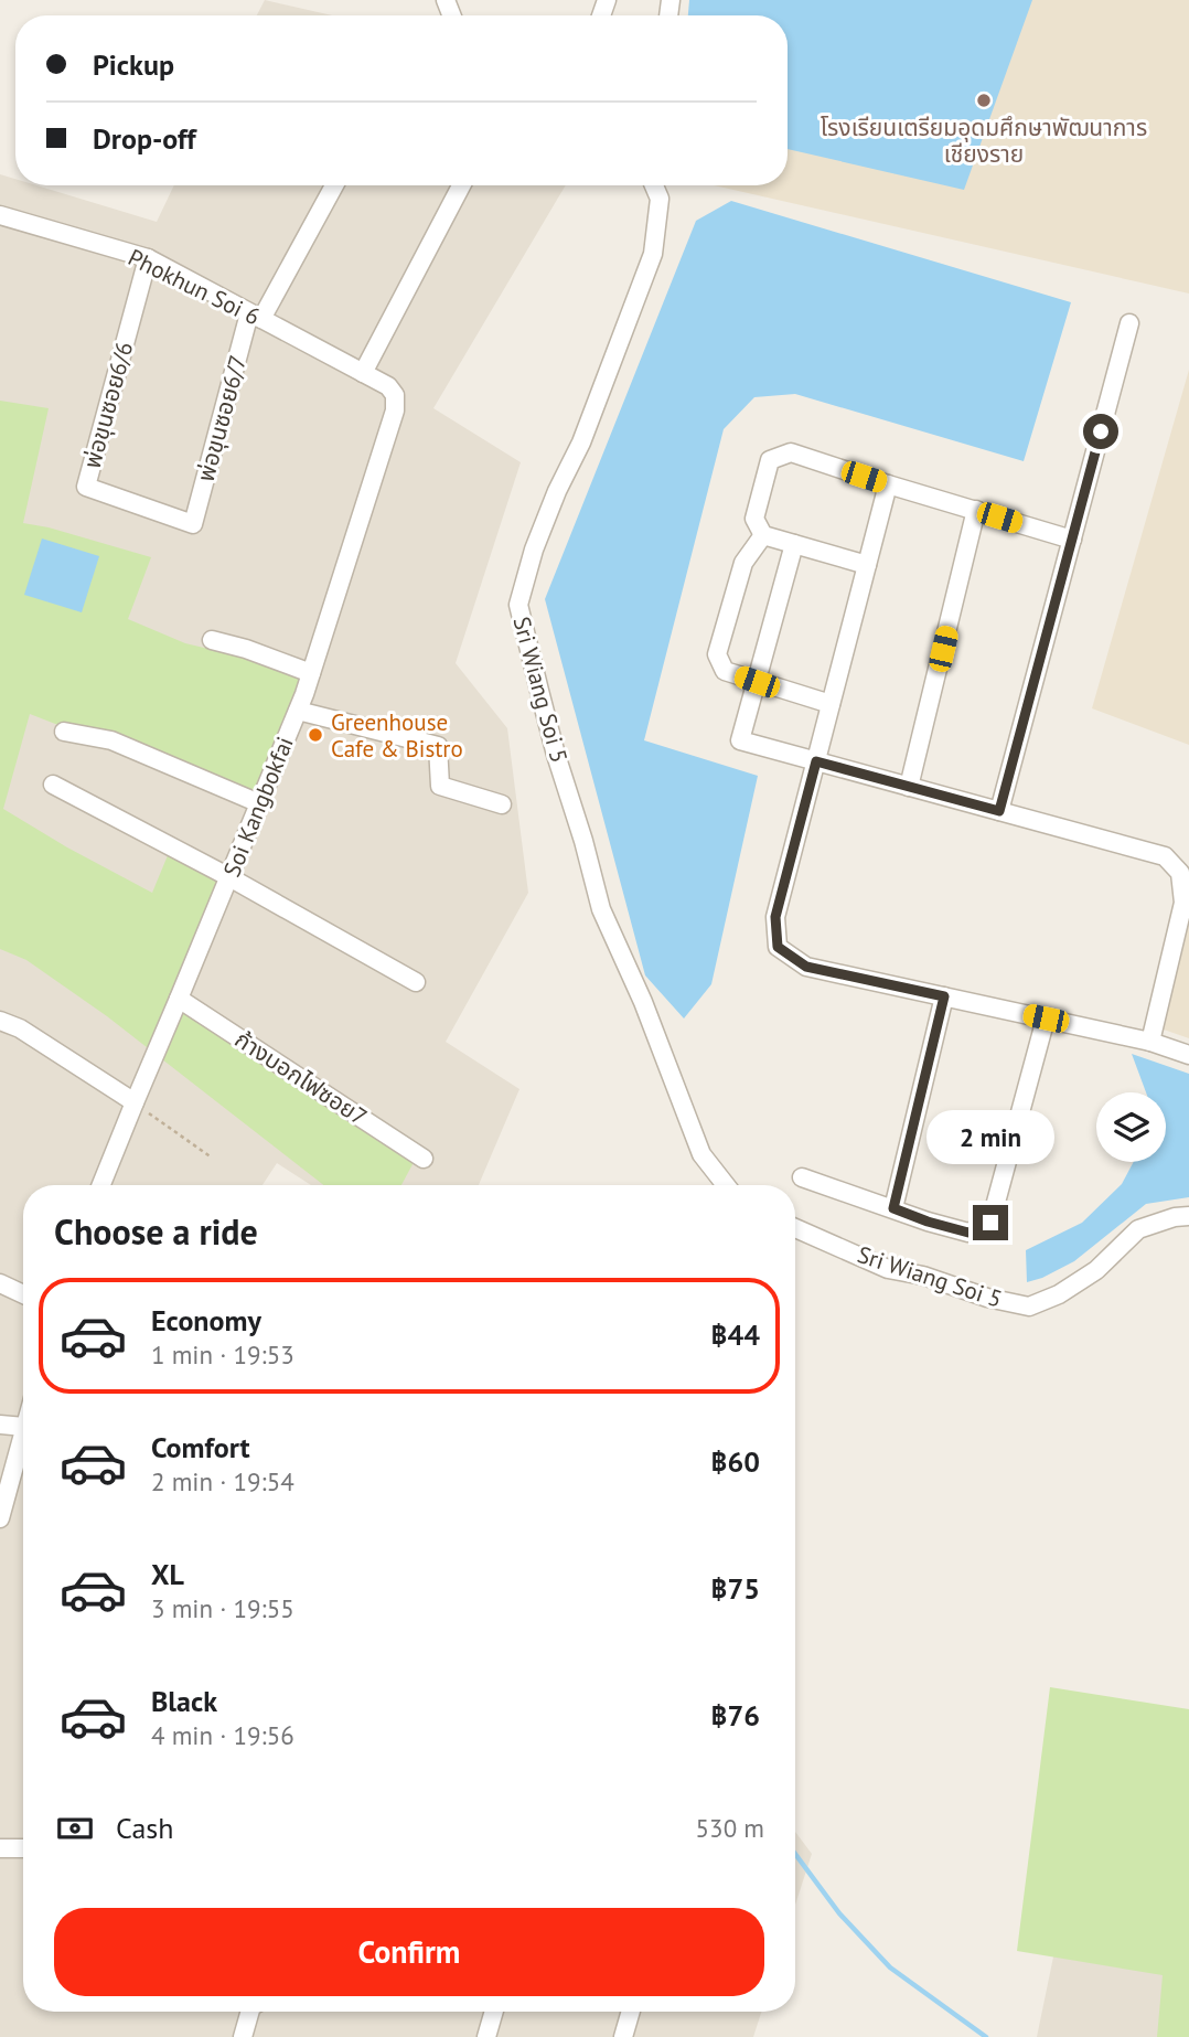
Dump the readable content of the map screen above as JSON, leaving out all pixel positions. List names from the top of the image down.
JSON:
{
  "streets": {
    "street": [
      "Phokhun Soi 6",
      "พ่อขุนซอย6/6",
      "พ่อขุนซอย6/7",
      "Sri Wiang Soi 5",
      "Soi Kangbokfai",
      "ก้างบอกไฟซอย7"
    ]
  },
  "crossings": [
    ["Phokhun Soi 6", "พ่อขุนซอย6/6"],
    ["Phokhun Soi 6", "พ่อขุนซอย6/7"],
    ["Phokhun Soi 6", "Soi Kangbokfai"],
    ["พ่อขุนซอย6/6", "พ่อขุนซอย6/7"],
    ["Soi Kangbokfai", "ก้างบอกไฟซอย7"]
  ],
  "places": ["โรงเรียนเตรียมอุดมศึกษาพัฒนาการ เชียงราย", "Greenhouse Cafe & Bistro"],
  "page": {
    "banner": ["Pickup", "Drop-off"],
    "bubble": "2 min",
    "heading": "Choose a ride",
    "list": [
      {
        "name": "Economy",
        "note": "1 min · 19:53",
        "value": "฿44"
      },
      {
        "name": "Comfort",
        "note": "2 min · 19:54",
        "value": "฿60"
      },
      {
        "name": "XL",
        "note": "3 min · 19:55",
        "value": "฿75"
      },
      {
        "name": "Black",
        "note": "4 min · 19:56",
        "value": "฿76"
      }
    ],
    "pay": ["Cash", "530 m"],
    "buttons": "Confirm"
  }
}
